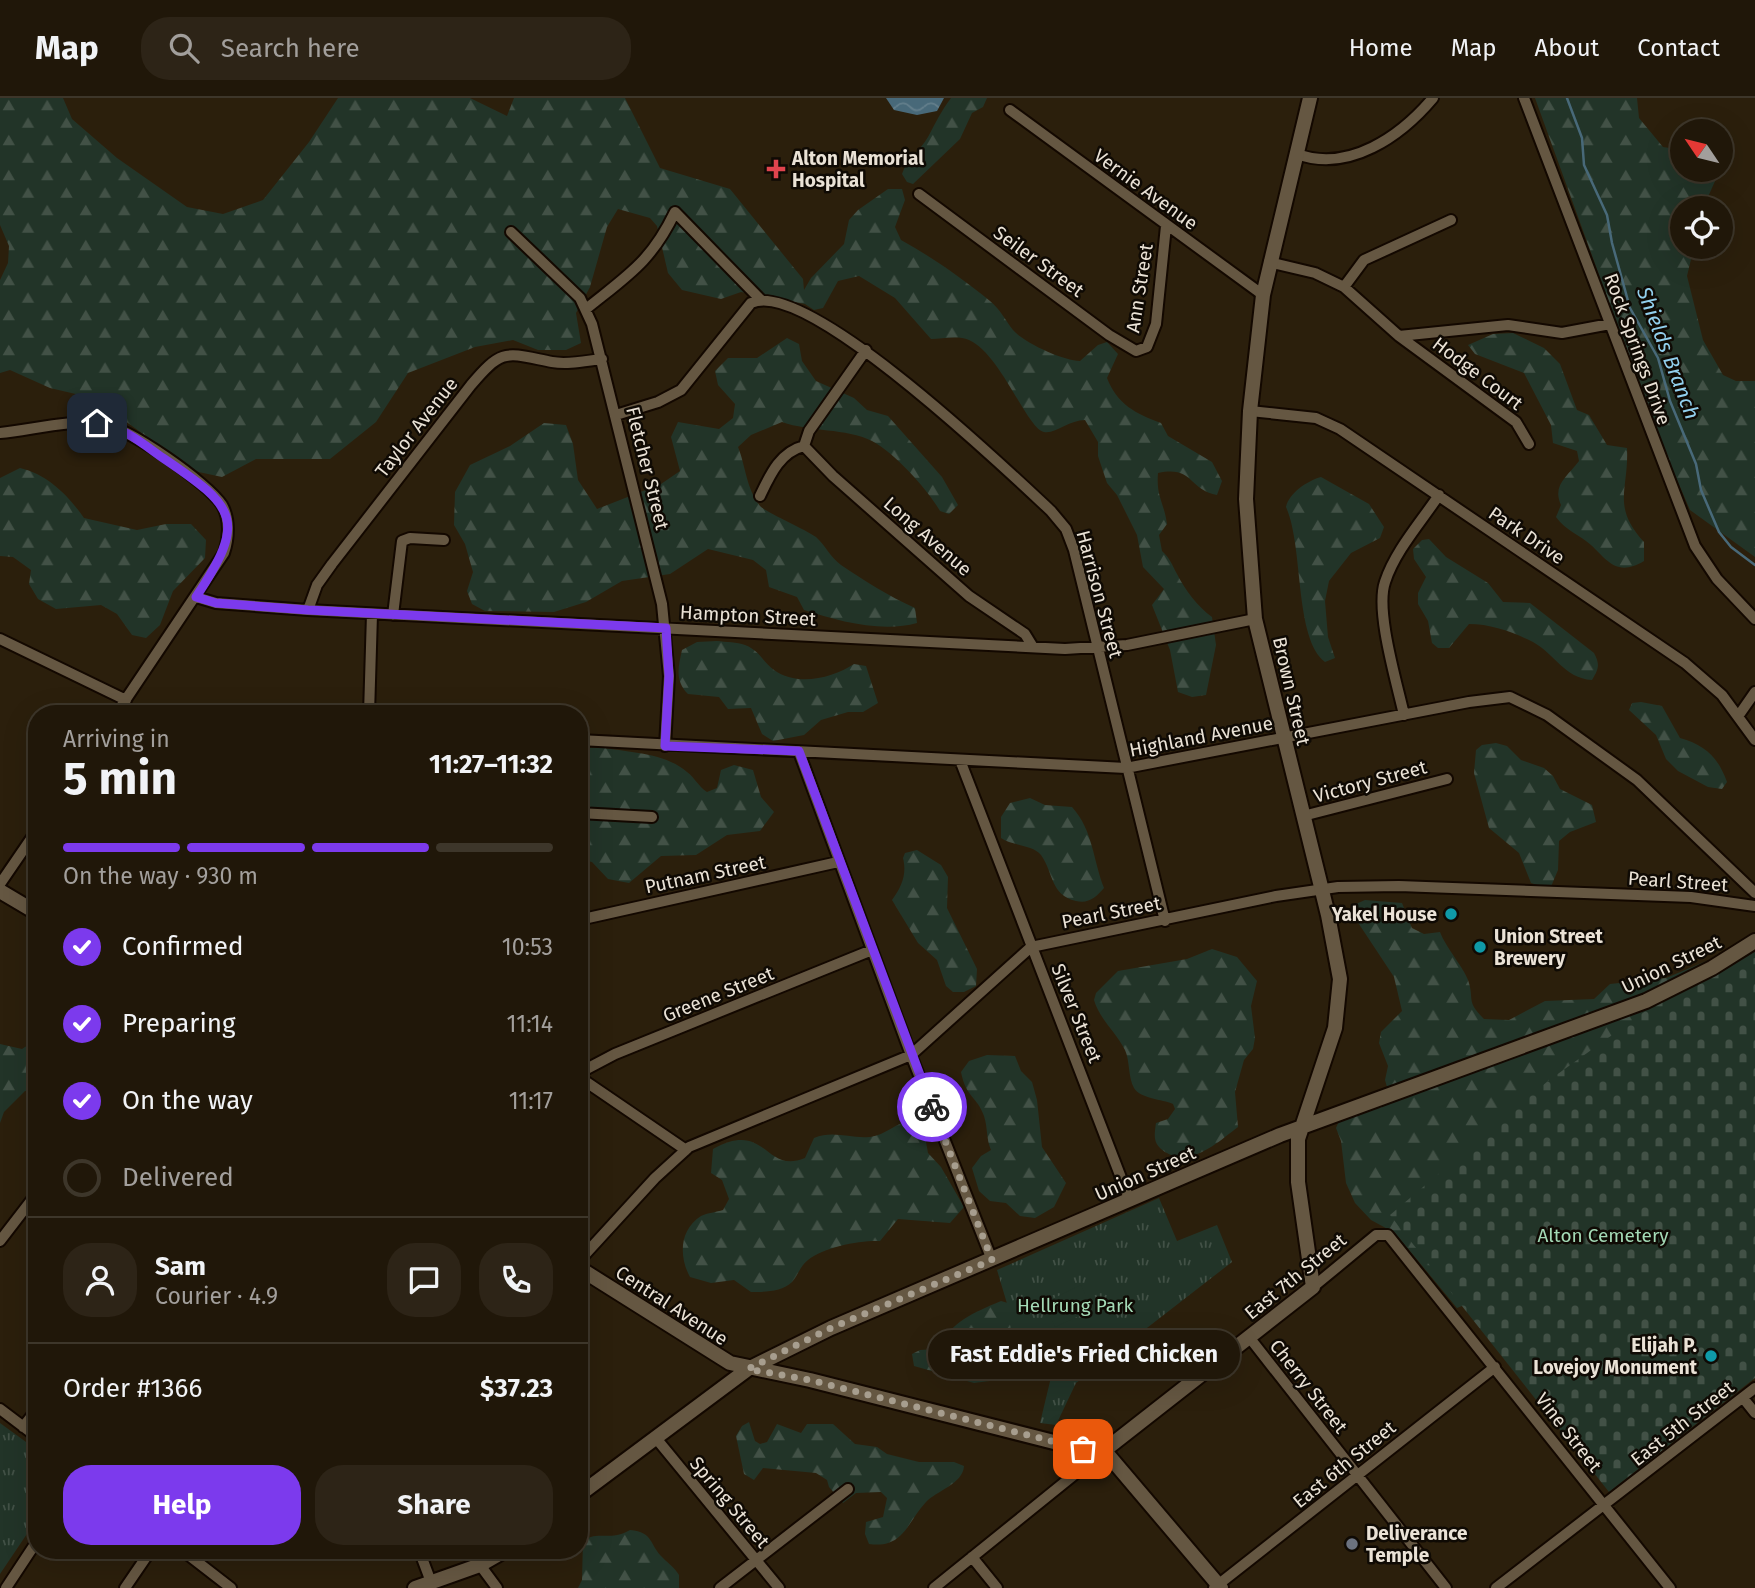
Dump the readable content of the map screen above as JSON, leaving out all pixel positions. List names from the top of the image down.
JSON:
{
  "streets": {
    "street": [
      "Vernie Avenue",
      "Seiler Street",
      "Ann Street",
      "Rock Springs Drive",
      "Hodge Court",
      "Taylor Avenue",
      "Fletcher Street",
      "Park Drive",
      "Long Avenue",
      "Harrison Street",
      "Hampton Street",
      "Brown Street",
      "Highland Avenue",
      "Victory Street",
      "Putnam Street",
      "Pearl Street",
      "Union Street",
      "Greene Street",
      "Silver Street",
      "East 7th Street",
      "Central Avenue",
      "Cherry Street",
      "East 5th Street",
      "Vine Street",
      "East 6th Street",
      "Spring Street"
    ]
  },
  "crossings": [
    ["Vernie Avenue", "Ann Street"],
    ["Vernie Avenue", "Brown Street"],
    ["Seiler Street", "Ann Street"],
    ["Hodge Court", "Brown Street"],
    ["Taylor Avenue", "Fletcher Street"],
    ["Taylor Avenue", "Hampton Street"],
    ["Fletcher Street", "Hampton Street"],
    ["Fletcher Street", "Highland Avenue"],
    ["Park Drive", "Brown Street"],
    ["Long Avenue", "Hampton Street"],
    ["Harrison Street", "Hampton Street"],
    ["Harrison Street", "Highland Avenue"],
    ["Harrison Street", "Pearl Street"],
    ["Hampton Street", "Brown Street"],
    ["Brown Street", "Highland Avenue"],
    ["Brown Street", "Victory Street"],
    ["Brown Street", "Pearl Street"],
    ["Brown Street", "Union Street"],
    ["Brown Street", "East 7th Street"],
    ["Highland Avenue", "Silver Street"],
    ["Pearl Street", "Silver Street"],
    ["Union Street", "Silver Street"],
    ["Union Street", "Central Avenue"],
    ["Union Street", "Spring Street"],
    ["East 7th Street", "Central Avenue"],
    ["East 7th Street", "Cherry Street"],
    ["East 7th Street", "Vine Street"],
    ["Central Avenue", "East 6th Street"],
    ["Cherry Street", "East 6th Street"],
    ["East 5th Street", "Vine Street"],
    ["Vine Street", "East 6th Street"]
  ],
  "water": ["Shields Branch"],
  "parks": ["Alton Cemetery", "Hellrung Park"],
  "places": {
    "health": ["Alton Memorial Hospital"],
    "other": [
      "Yakel House",
      "Union Street Brewery",
      "Elijah P. Lovejoy Monument",
      "Fast Eddie's Fried Chicken",
      "Deliverance Temple"
    ]
  },
  "north": "top left",
  "page": {
    "header": "Map",
    "search": "Search here",
    "nav": [
      "Home",
      "Map",
      "About",
      "Contact"
    ],
    "heading": ["5 min", "Arriving in", "11:27–11:32"],
    "panel": [
      "Sam",
      "Courier · 4.9",
      "Order #1366",
      "$37.23"
    ],
    "bar": "On the way · 930 m",
    "list": [
      ["Confirmed", "10:53"],
      ["Preparing", "11:14"],
      ["On the way", "11:17"],
      "Delivered"
    ],
    "bubble": "Fast Eddie's Fried Chicken",
    "buttons": ["Help", "Share"]
  }
}
